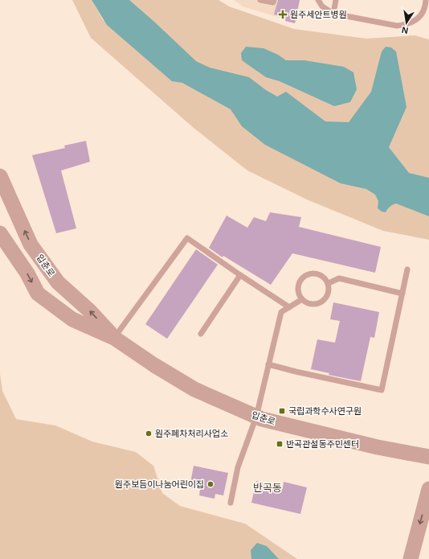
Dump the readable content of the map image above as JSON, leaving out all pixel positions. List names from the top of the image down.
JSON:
{
  "streets": {
    "street": ["입춘로"]
  },
  "districts": ["반곡동"],
  "places": {
    "health": ["원주세안트병원"],
    "transit": ["국립과학수사연구원", "반곡관설동주민센터"],
    "other": ["원주폐차처리사업소", "원주보듬이나눔어린이집"]
  },
  "north": "bottom"
}
